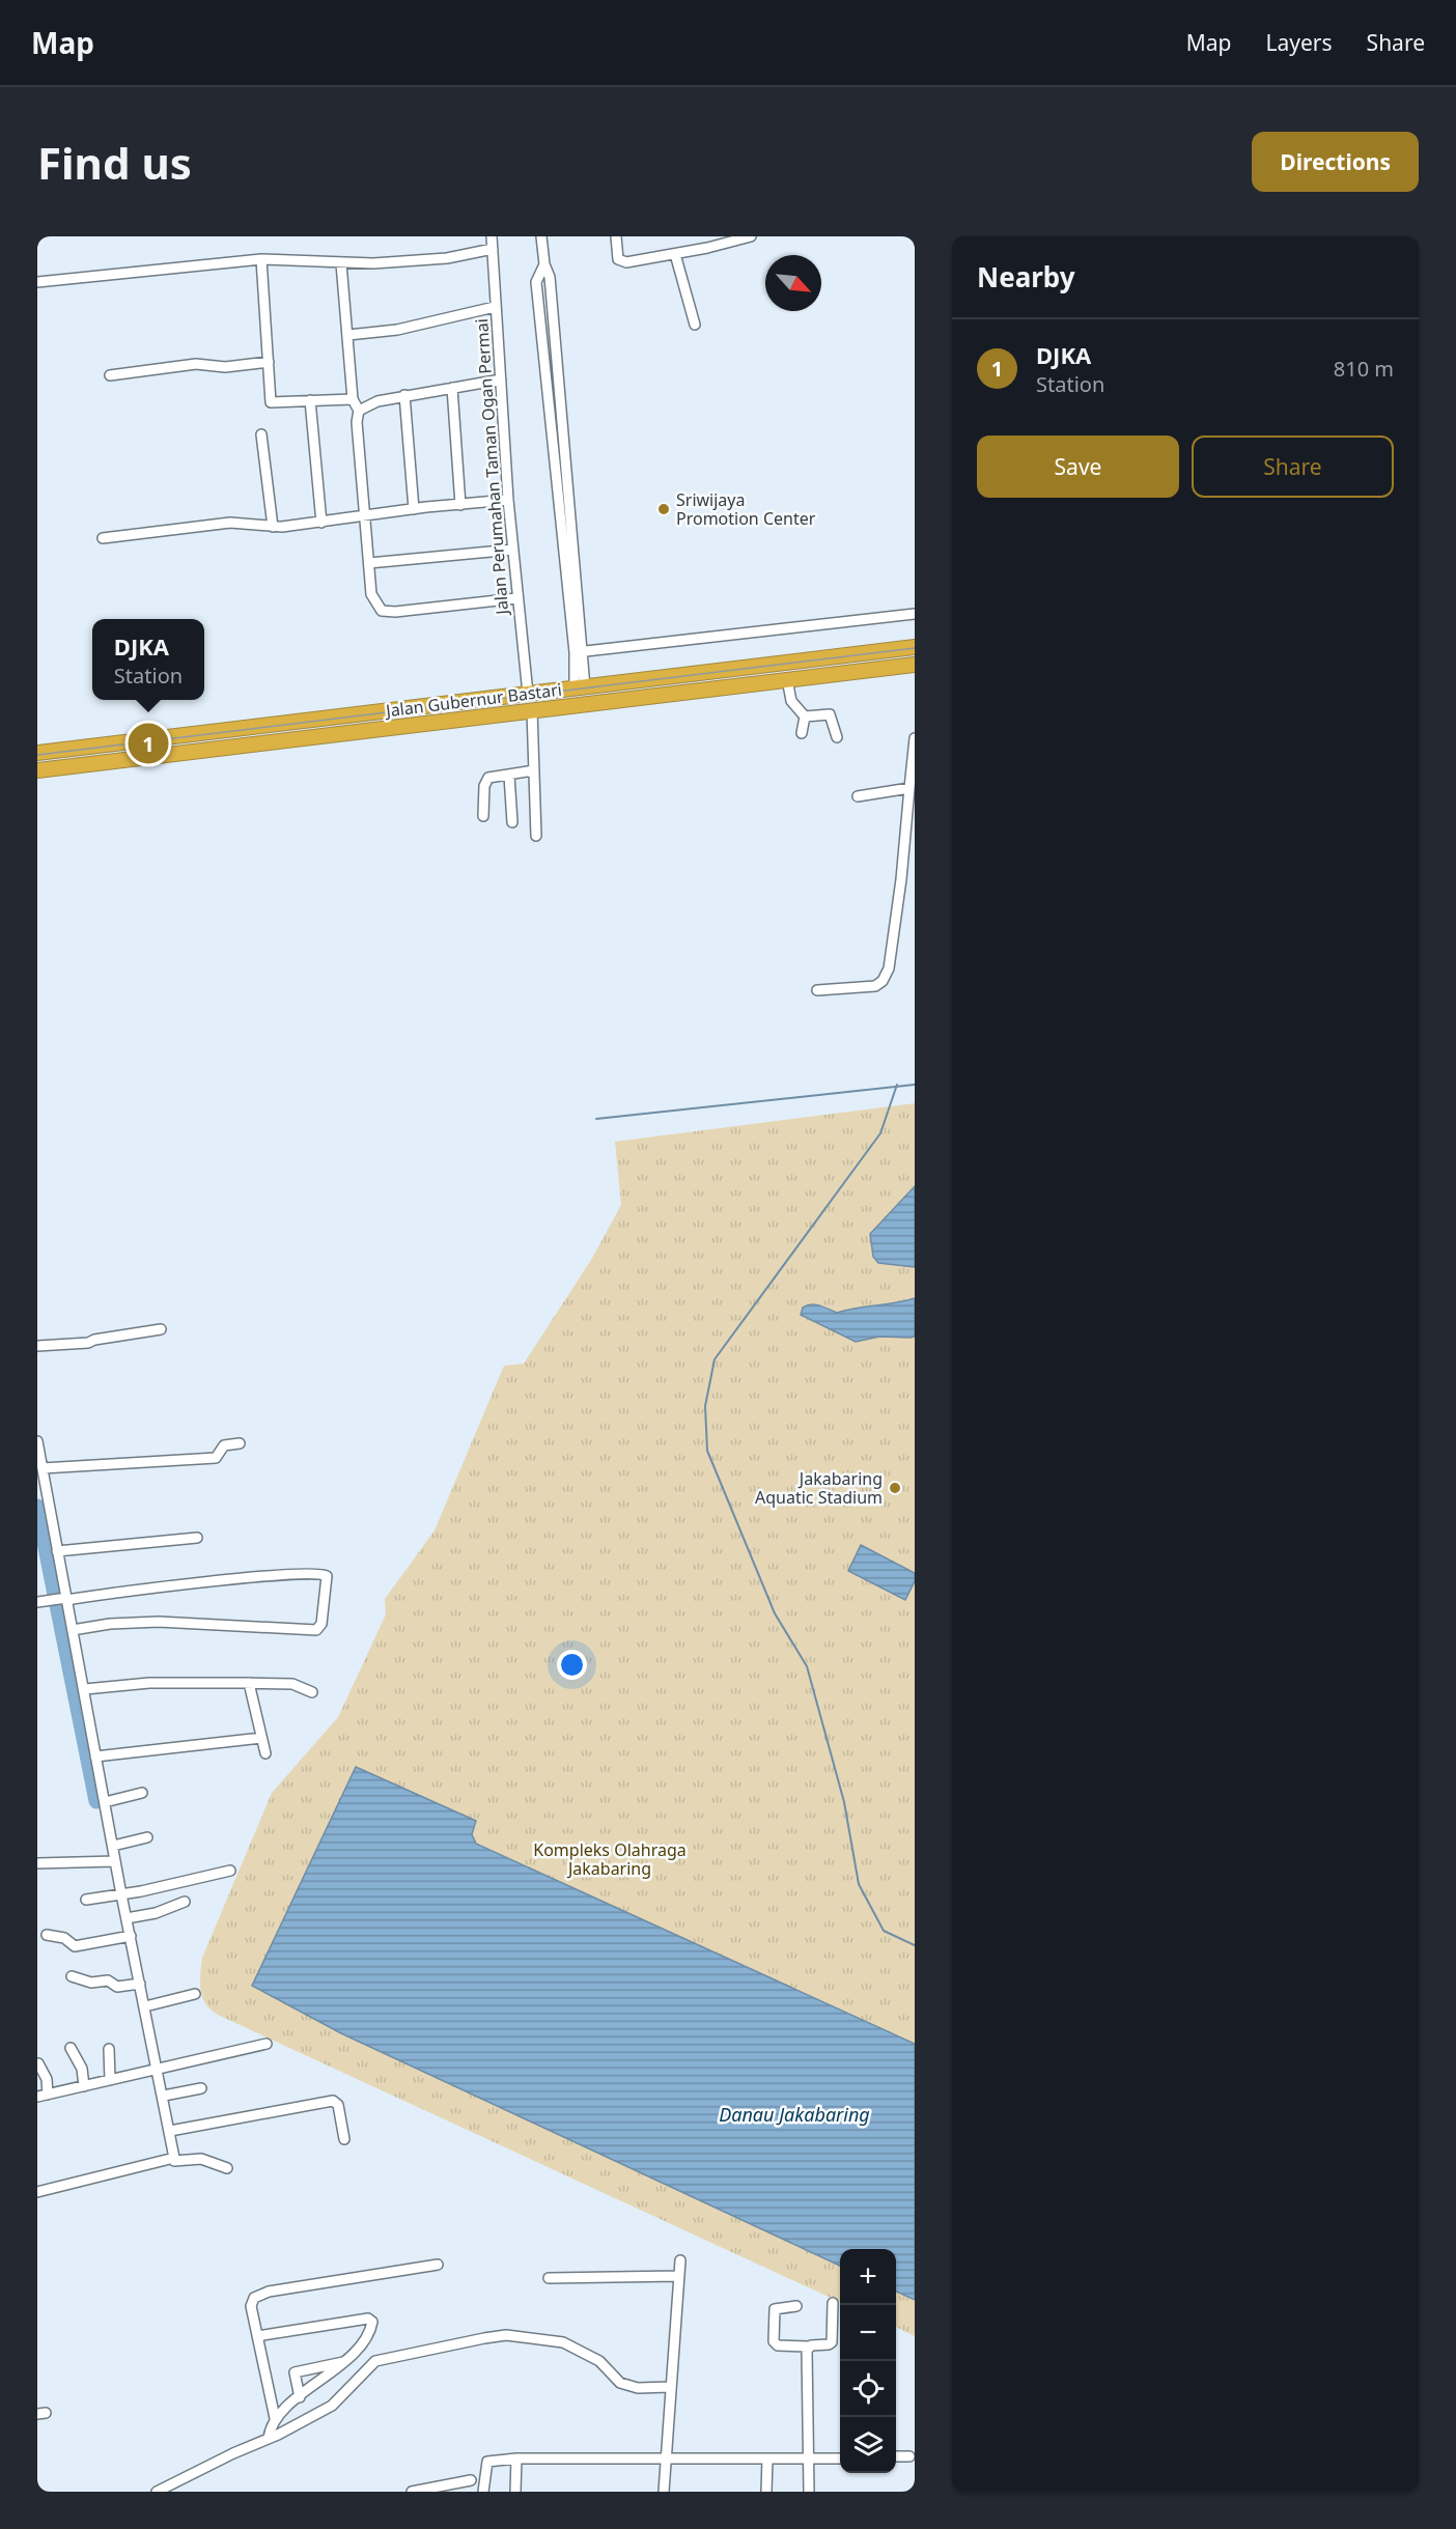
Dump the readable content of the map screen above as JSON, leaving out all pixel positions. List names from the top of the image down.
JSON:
{
  "streets": {
    "highway": ["Jalan Gubernur Bastari"],
    "street": ["Jalan Perumahan Taman Ogan Permai"]
  },
  "crossings": [
    ["Jalan Perumahan Taman Ogan Permai", "Jalan Gubernur Bastari"]
  ],
  "water": ["Danau Jakabaring"],
  "parks": ["Kompleks Olahraga Jakabaring"],
  "places": ["Sriwijaya Promotion Center", "Jakabaring Aquatic Stadium"],
  "north": "bottom right",
  "page": {
    "header": "Map",
    "nav": ["Map", "Layers", "Share"],
    "buttons": [
      "Directions",
      ["Save", "Share"]
    ],
    "title": "Find us",
    "heading": "Nearby",
    "list": [
      {
        "mark": "1",
        "name": "DJKA",
        "note": "Station",
        "value": "810 m"
      }
    ],
    "popup": ["DJKA", "Station"],
    "pins": "1",
    "map_buttons": ["+", "−"]
  }
}
